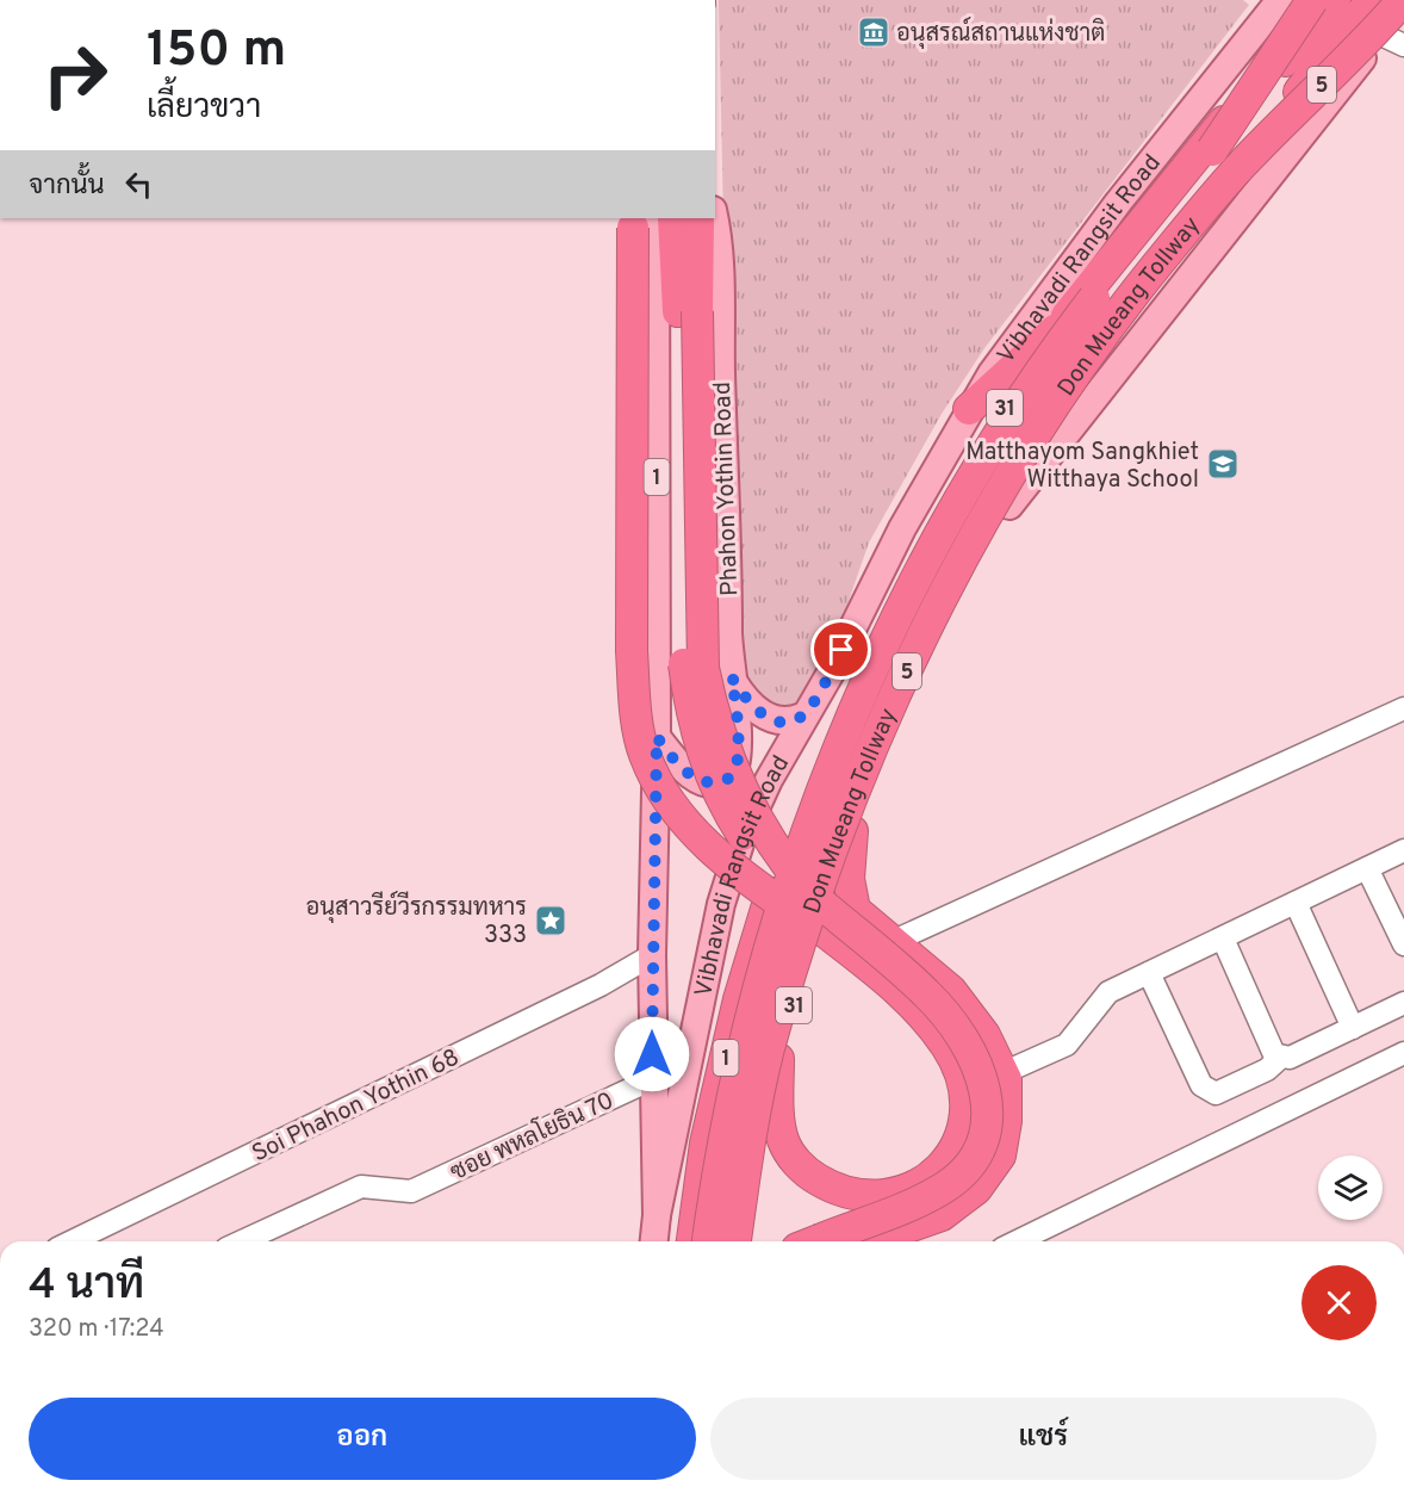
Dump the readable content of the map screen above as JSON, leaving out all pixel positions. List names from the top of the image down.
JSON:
{
  "streets": {
    "highway": [
      "5",
      "Vibhavadi Rangsit Road",
      "Don Mueang Tollway",
      "31",
      "1"
    ],
    "main road": ["Phahon Yothin Road"],
    "street": ["Soi Phahon Yothin 68", "ซอย พหลโยธิน 70"]
  },
  "crossings": [
    ["5", "Don Mueang Tollway"],
    ["Vibhavadi Rangsit Road", "1"],
    ["Vibhavadi Rangsit Road", "Phahon Yothin Road"],
    ["1", "Soi Phahon Yothin 68"],
    ["1", "ซอย พหลโยธิน 70"]
  ],
  "places": {
    "museum": ["อนุสรณ์สถานแห่งชาติ"],
    "school or university": ["Matthayom Sangkhiet Witthaya School"],
    "place": ["อนุสาวรีย์วีรกรรมทหาร 333"]
  },
  "page": {
    "turn": ["150 m", "เลี้ยวขวา"],
    "then": "จากนั้น",
    "heading": ["4 นาที", "320 m · 17:24"],
    "buttons": ["ออก", "แชร์"]
  }
}
